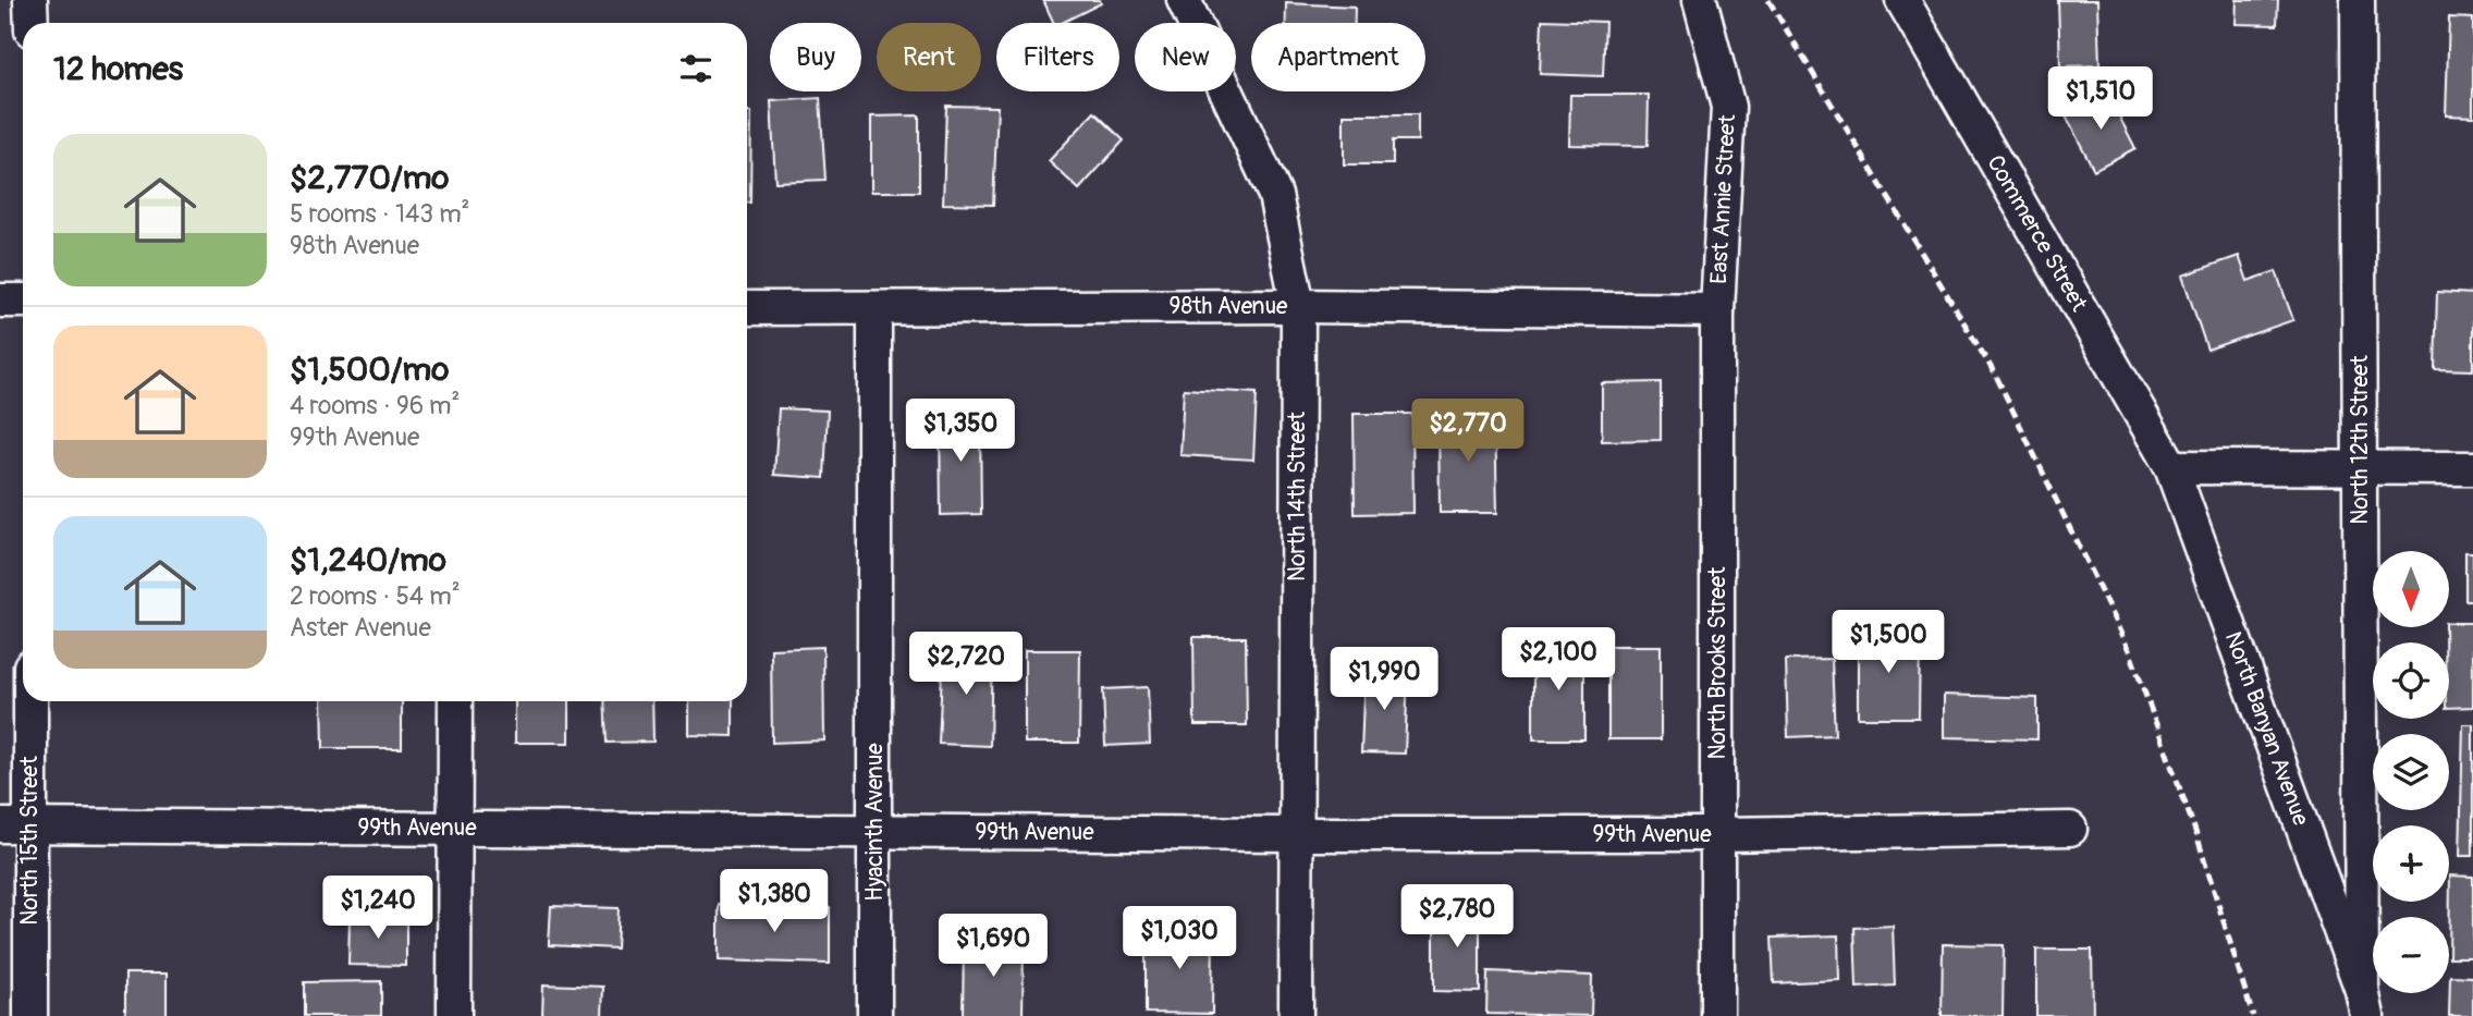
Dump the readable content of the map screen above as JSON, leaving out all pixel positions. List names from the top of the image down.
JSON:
{
  "streets": {
    "street": [
      "East Annie Street",
      "Commerce Street",
      "98th Avenue",
      "North 12th Street",
      "North 14th Street",
      "North Brooks Street",
      "North Banyan Avenue",
      "Hyacinth Avenue",
      "99th Avenue",
      "North 15th Street"
    ]
  },
  "crossings": [
    ["East Annie Street", "98th Avenue"],
    ["East Annie Street", "North Brooks Street"],
    ["Commerce Street", "North Banyan Avenue"],
    ["98th Avenue", "North 14th Street"],
    ["98th Avenue", "North Brooks Street"],
    ["98th Avenue", "Hyacinth Avenue"],
    ["North 12th Street", "North Banyan Avenue"],
    ["North 14th Street", "99th Avenue"],
    ["North Brooks Street", "99th Avenue"],
    ["Hyacinth Avenue", "99th Avenue"],
    ["99th Avenue", "North 15th Street"]
  ],
  "north": "bottom",
  "page": {
    "chip": [
      "Buy",
      "Rent",
      "Filters",
      "New",
      "Apartment"
    ],
    "heading": "12 homes",
    "price": [
      "$1,510",
      "$1,350",
      "$2,770",
      "$1,500",
      "$2,100",
      "$2,720",
      "$1,990",
      "$1,380",
      "$1,240",
      "$2,780",
      "$1,030",
      "$1,690"
    ],
    "list": [
      {
        "name": "$2,770/mo",
        "note": "5 rooms · 143 m² · 98th Avenue"
      },
      {
        "name": "$1,500/mo",
        "note": "4 rooms · 96 m² · 99th Avenue"
      },
      {
        "name": "$1,240/mo",
        "note": "2 rooms · 54 m² · Aster Avenue"
      }
    ],
    "map_buttons": ["+", "−"]
  }
}
